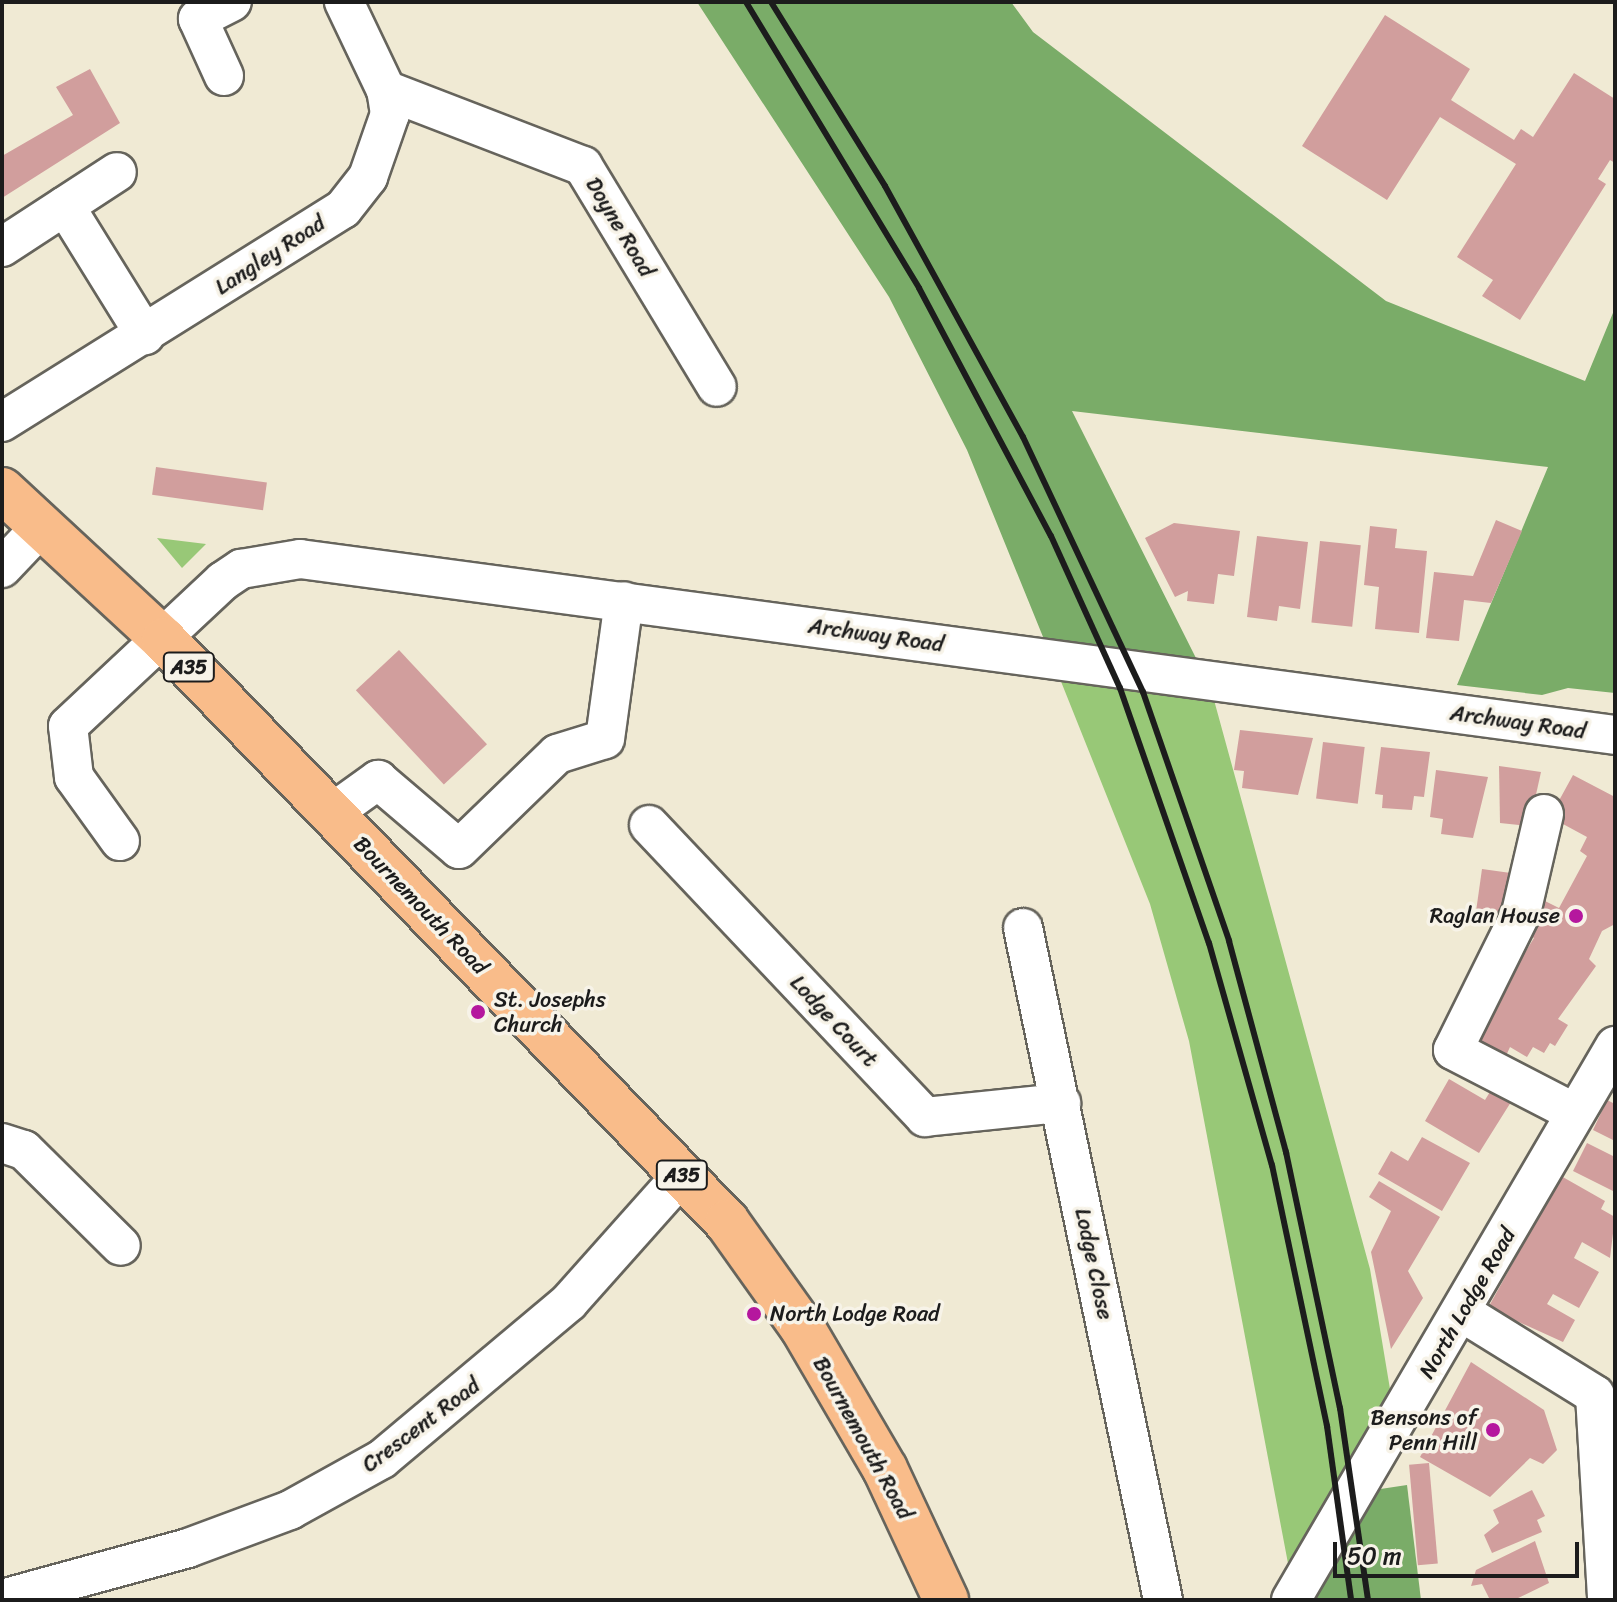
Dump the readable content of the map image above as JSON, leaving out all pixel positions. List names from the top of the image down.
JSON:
{
  "streets": {
    "highway": ["A35", "Bournemouth Road"],
    "street": [
      "Doyne Road",
      "Langley Road",
      "Archway Road",
      "Lodge Court",
      "Lodge Close",
      "North Lodge Road",
      "Crescent Road"
    ]
  },
  "crossings": [
    ["Doyne Road", "Langley Road"],
    ["Archway Road", "Bournemouth Road"],
    ["Bournemouth Road", "Crescent Road"],
    ["Lodge Court", "Lodge Close"]
  ],
  "places": [
    "Raglan House",
    "St. Josephs Church",
    "North Lodge Road",
    "Bensons of Penn Hill"
  ],
  "scale_bar": "50 m"
}
